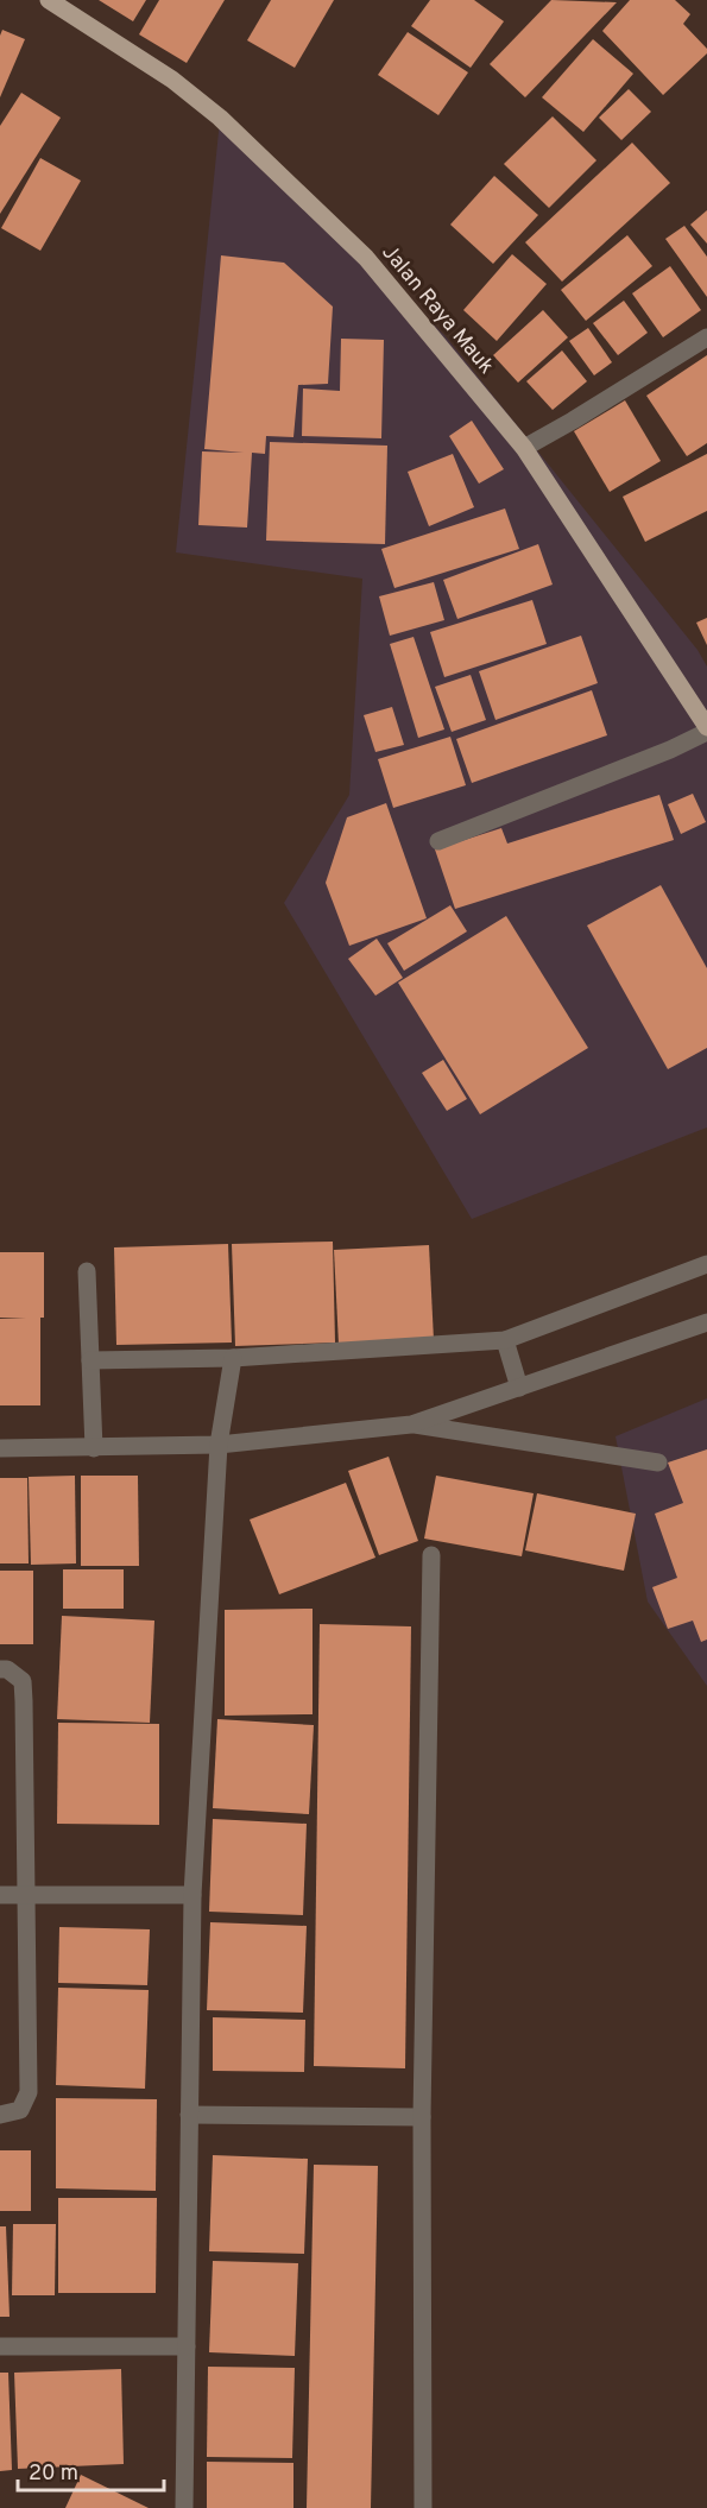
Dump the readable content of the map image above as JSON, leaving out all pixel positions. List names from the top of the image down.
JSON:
{
  "streets": {
    "main road": ["Jalan Raya Mauk"]
  },
  "scale_bar": "20 m"
}
